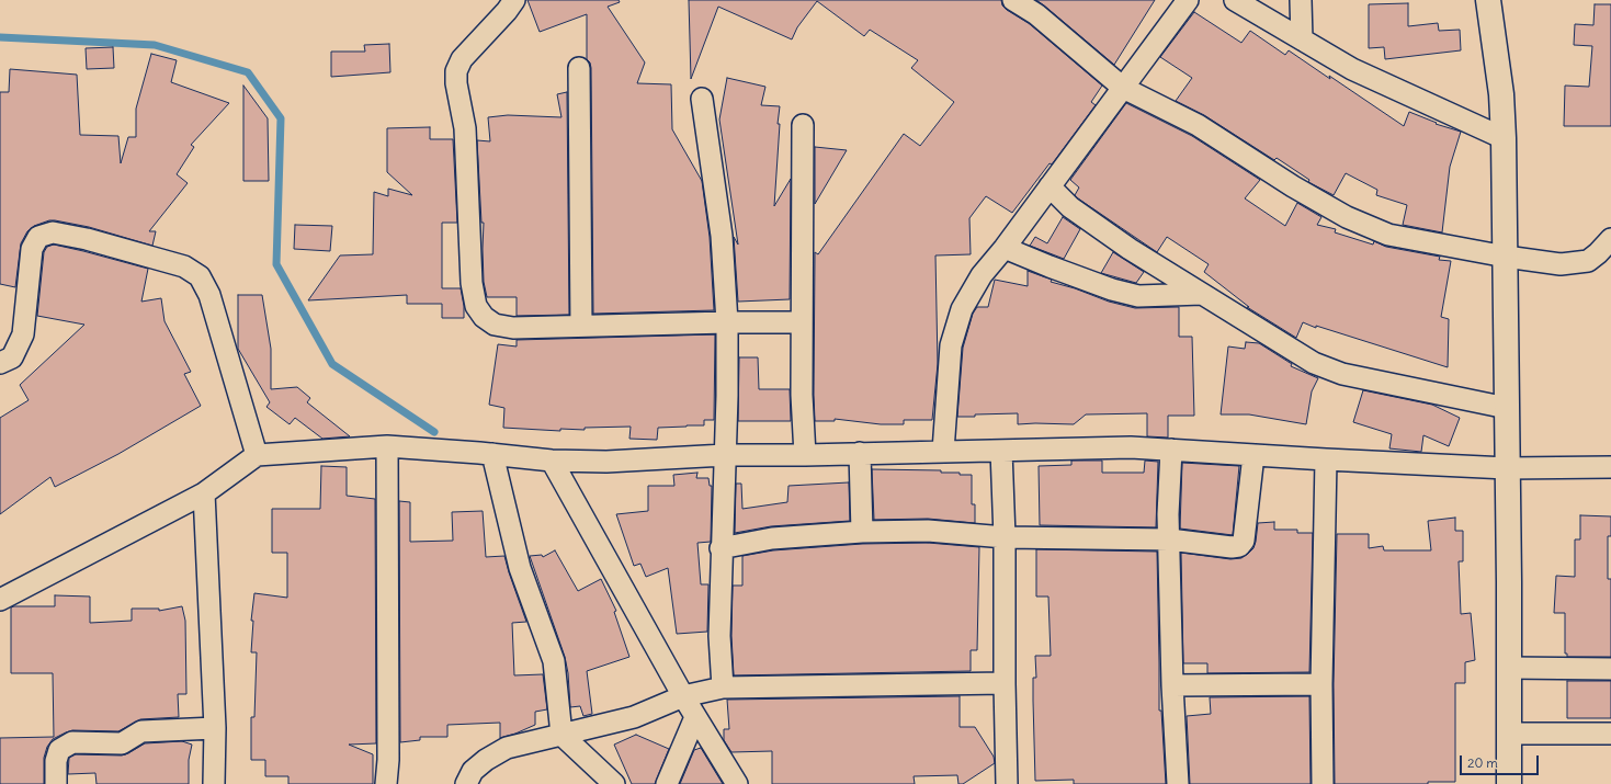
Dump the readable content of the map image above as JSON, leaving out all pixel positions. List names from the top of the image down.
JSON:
{
  "scale_bar": "20 m"
}
